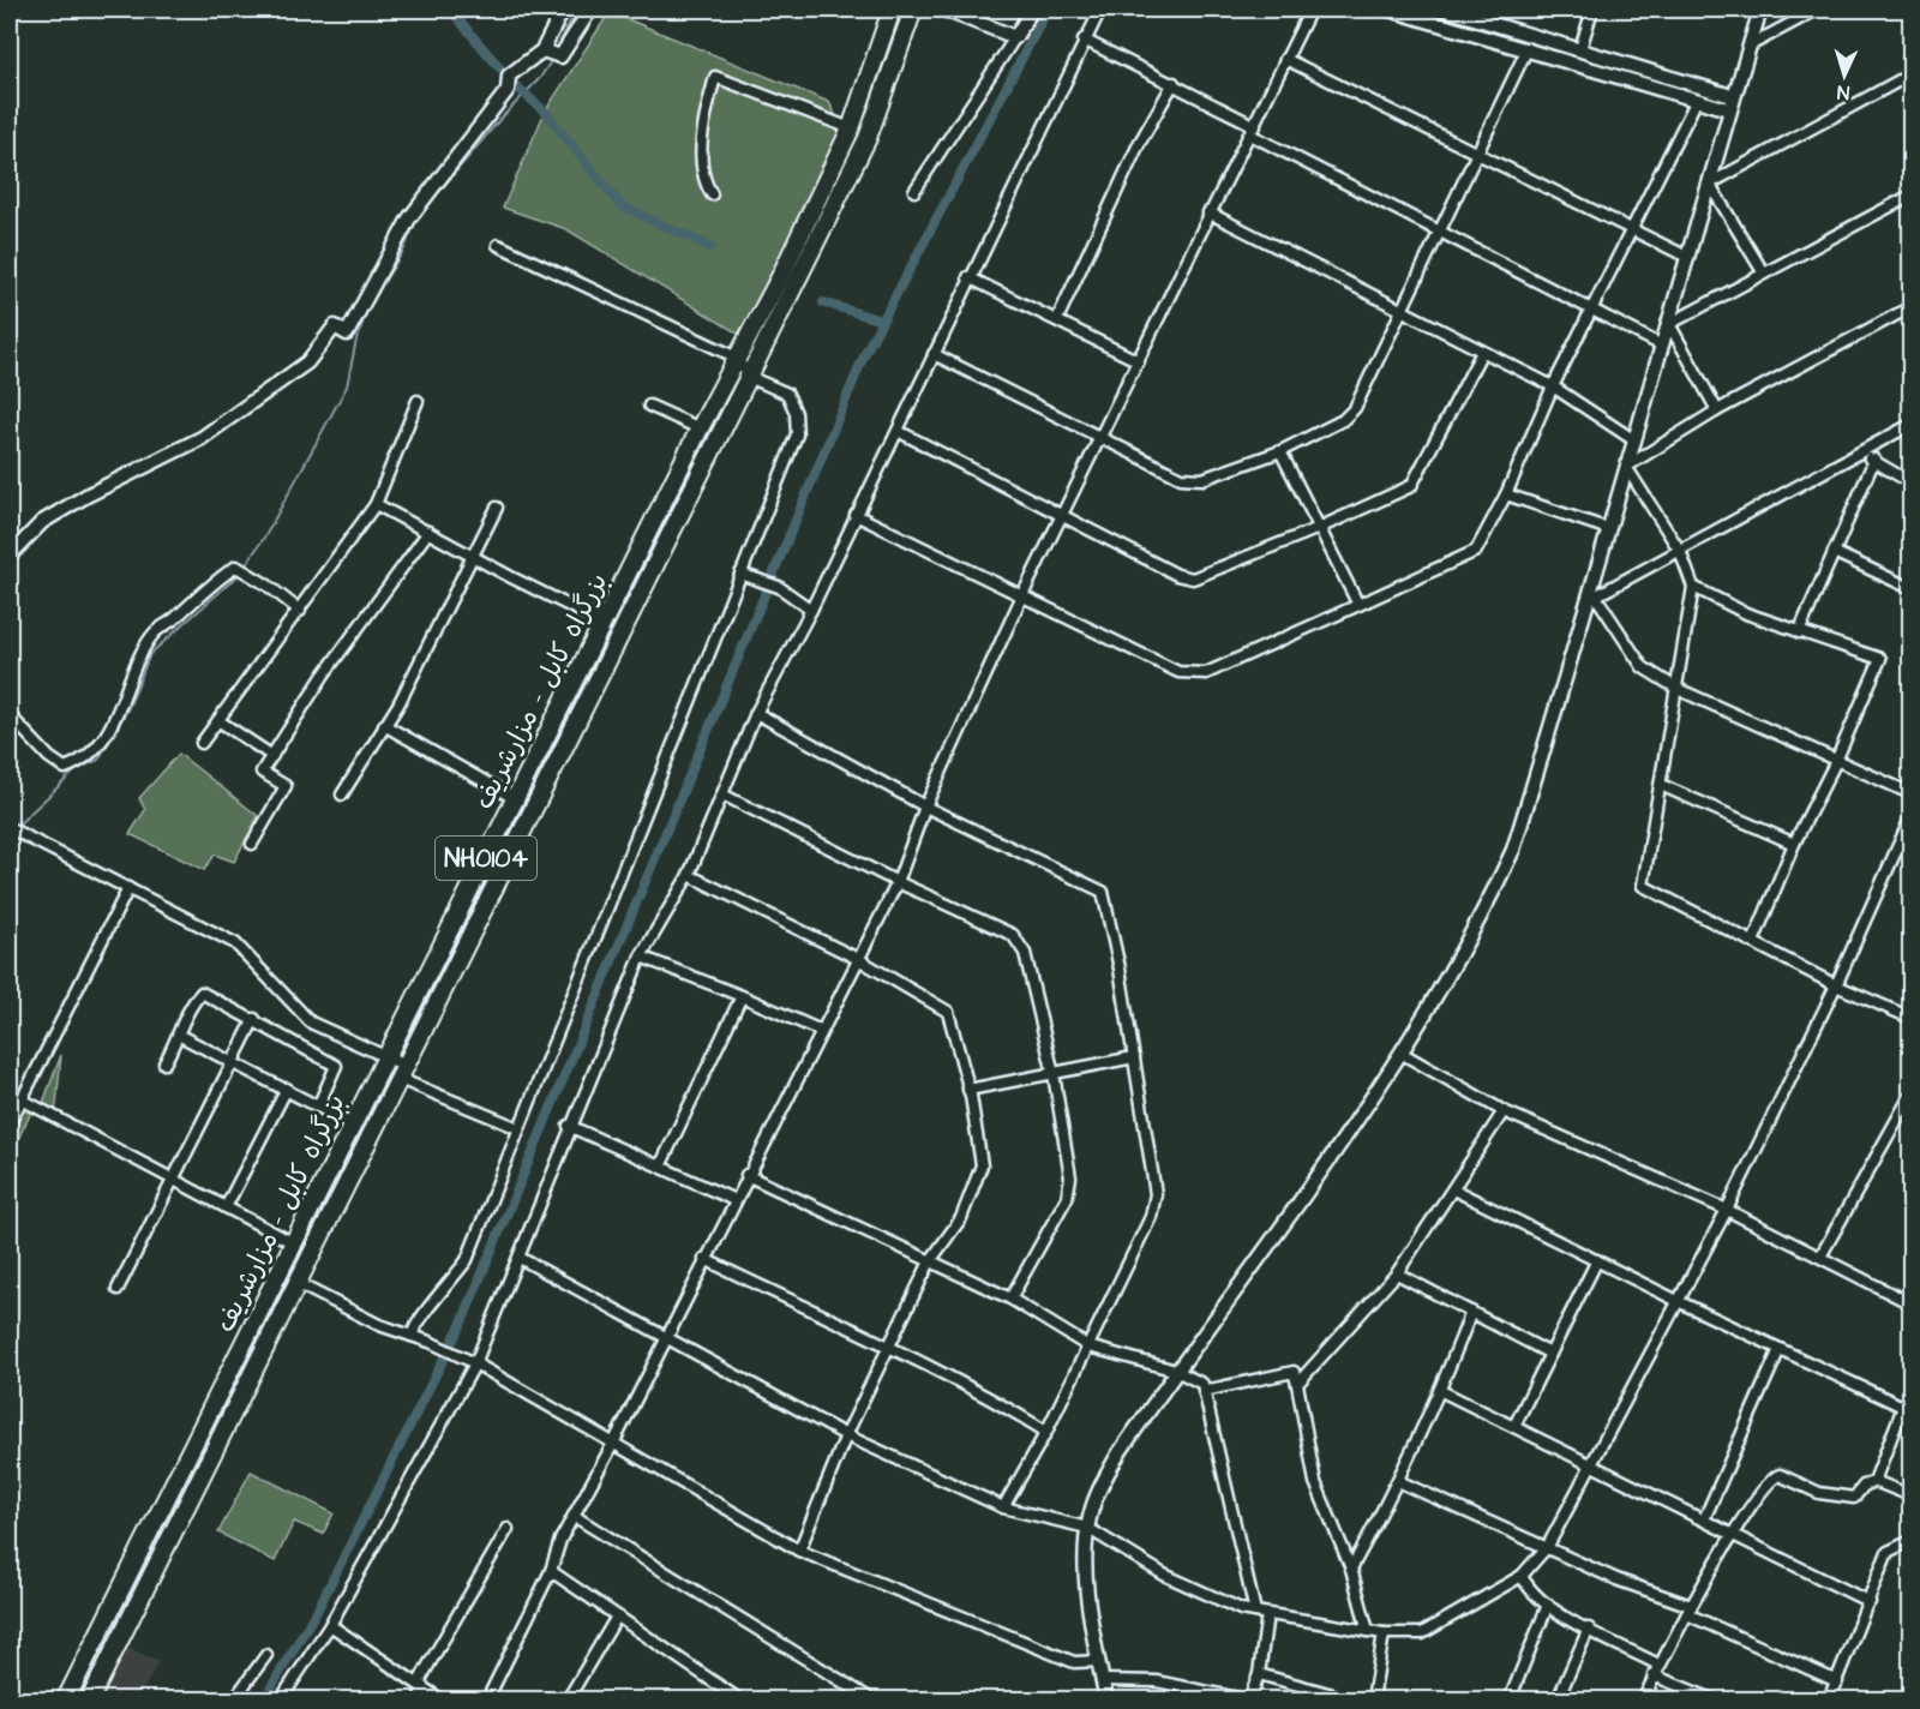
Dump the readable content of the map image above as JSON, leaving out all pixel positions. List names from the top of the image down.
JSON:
{
  "streets": {
    "highway": ["بزرگراه کابل - مزارشریف", "NH0104"]
  },
  "north": "bottom"
}
